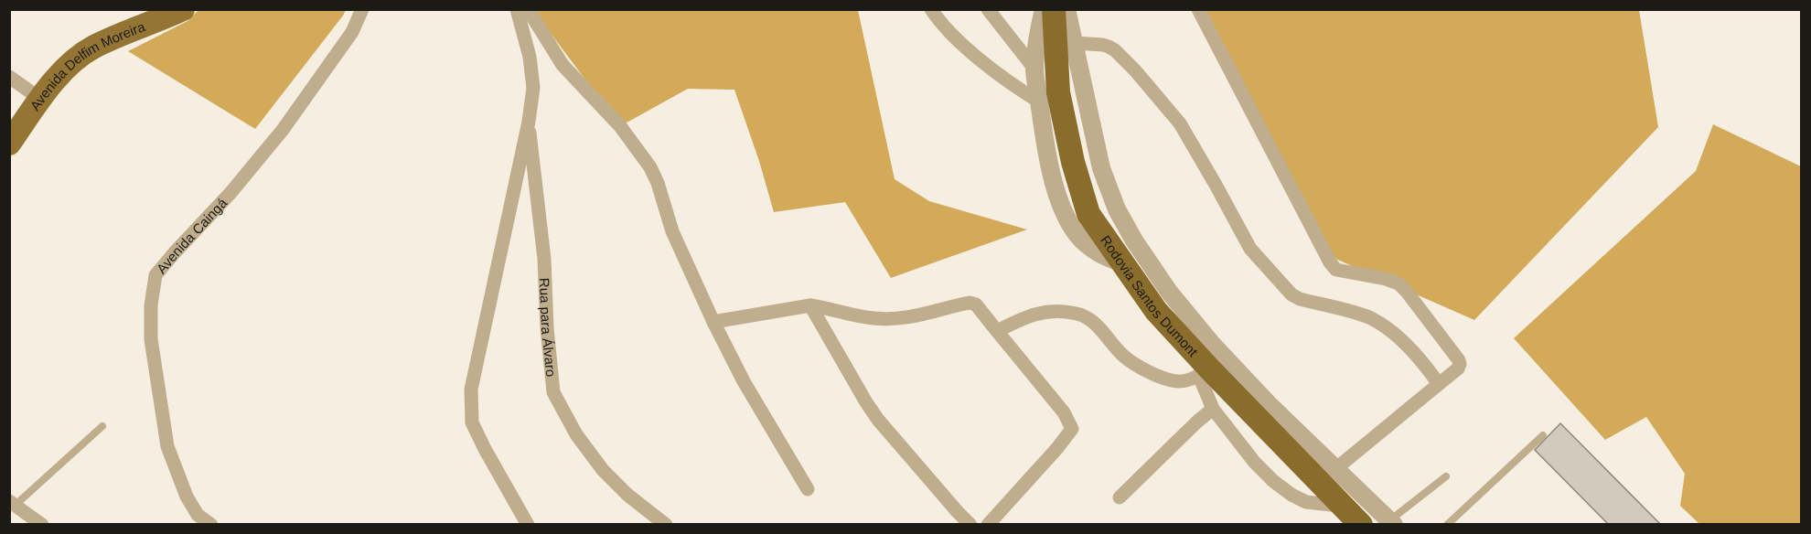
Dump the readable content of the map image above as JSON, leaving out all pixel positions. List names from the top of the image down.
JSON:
{
  "streets": {
    "highway": ["Rodovia Santos Dumont"],
    "main road": ["Avenida Delfim Moreira"],
    "street": ["Avenida Caingá", "Rua para Álvaro"]
  }
}
